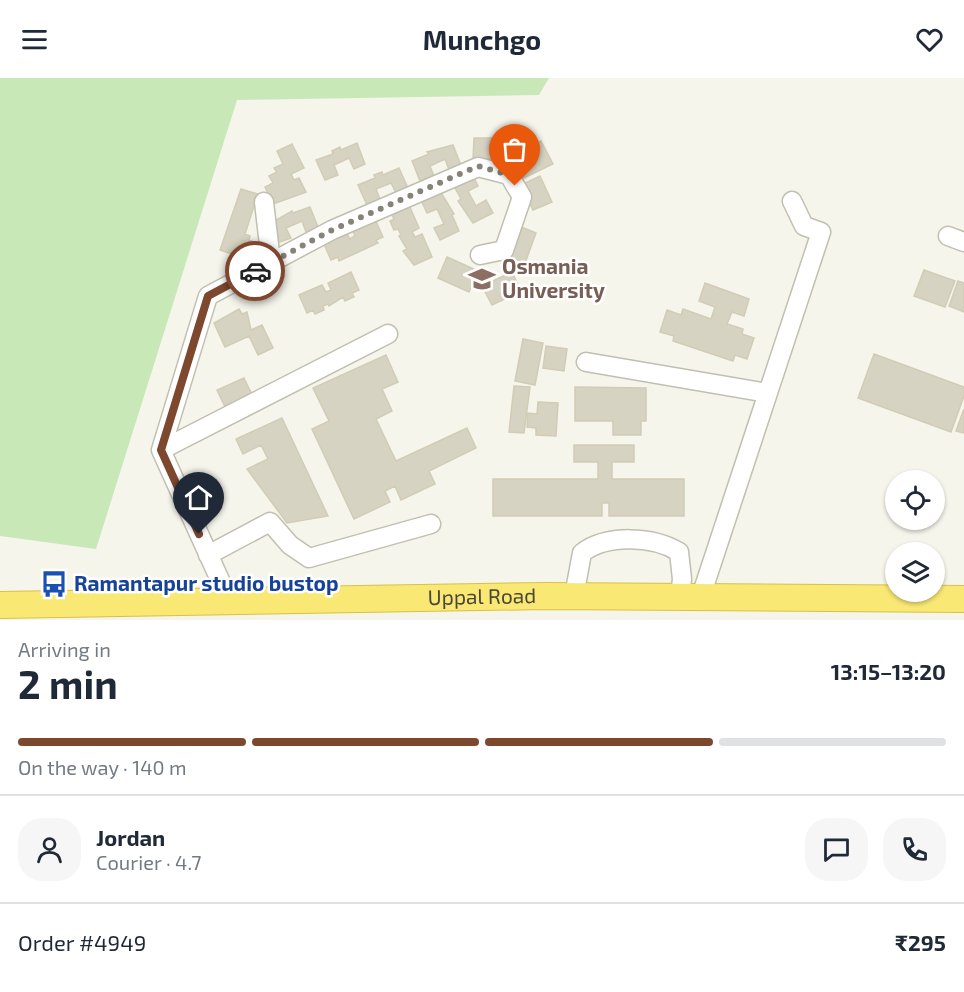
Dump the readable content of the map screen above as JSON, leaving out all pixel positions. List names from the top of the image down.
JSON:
{
  "streets": {
    "highway": ["Uppal Road"]
  },
  "places": {
    "school or university": ["Osmania University"],
    "bus stop": ["Ramantapur studio bustop"]
  },
  "page": {
    "header": "Munchgo",
    "heading": ["2 min", "Arriving in", "13:15–13:20"],
    "panel": [
      "Jordan",
      "Courier · 4.7",
      "Order #4949",
      "₹295"
    ],
    "bar": "On the way · 140 m"
  }
}
